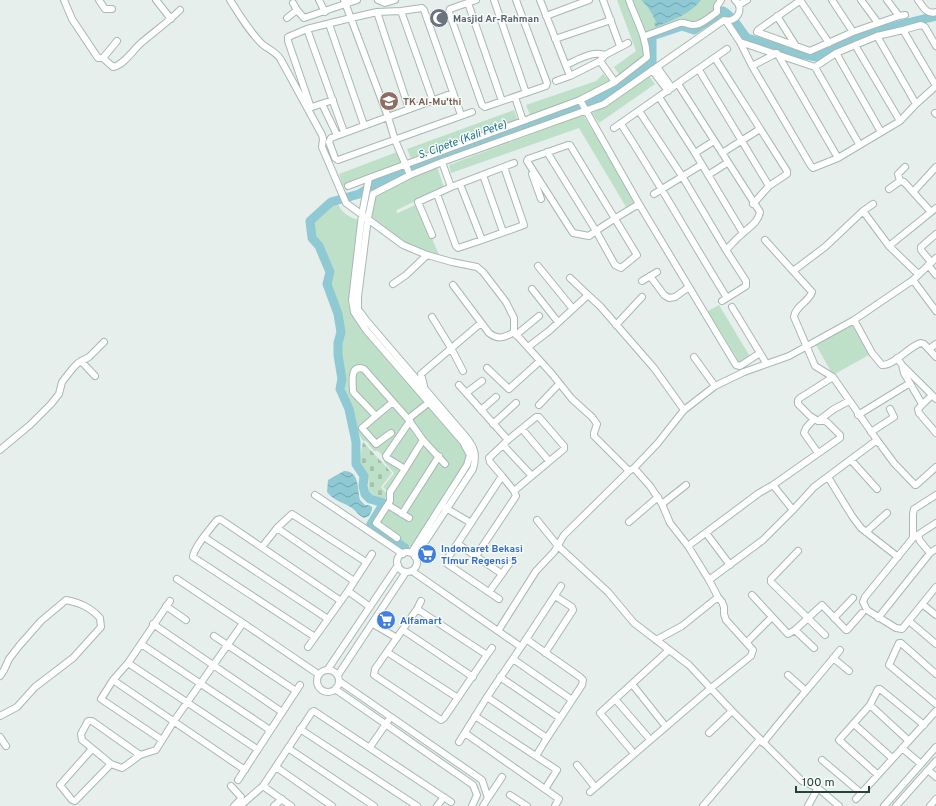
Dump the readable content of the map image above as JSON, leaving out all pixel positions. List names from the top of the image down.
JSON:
{
  "water": ["S. Cipete (Kali Pete)"],
  "places": {
    "mosque": ["Masjid Ar-Rahman"],
    "school or university": ["TK Al-Mu'thi"],
    "supermarket": ["Indomaret Bekasi TImur Regensi 5", "Alfamart"]
  },
  "scale_bar": "100 m"
}
